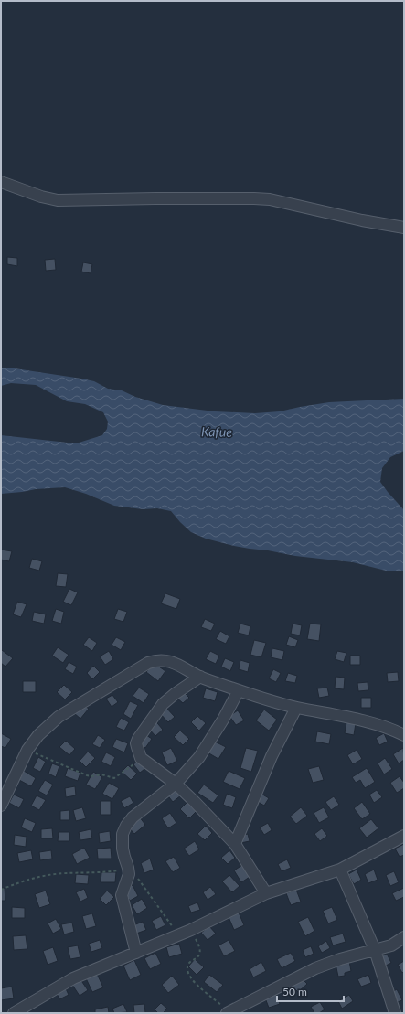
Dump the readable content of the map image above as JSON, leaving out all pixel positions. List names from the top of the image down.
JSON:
{
  "water": ["Kafue"],
  "scale_bar": "50 m"
}
